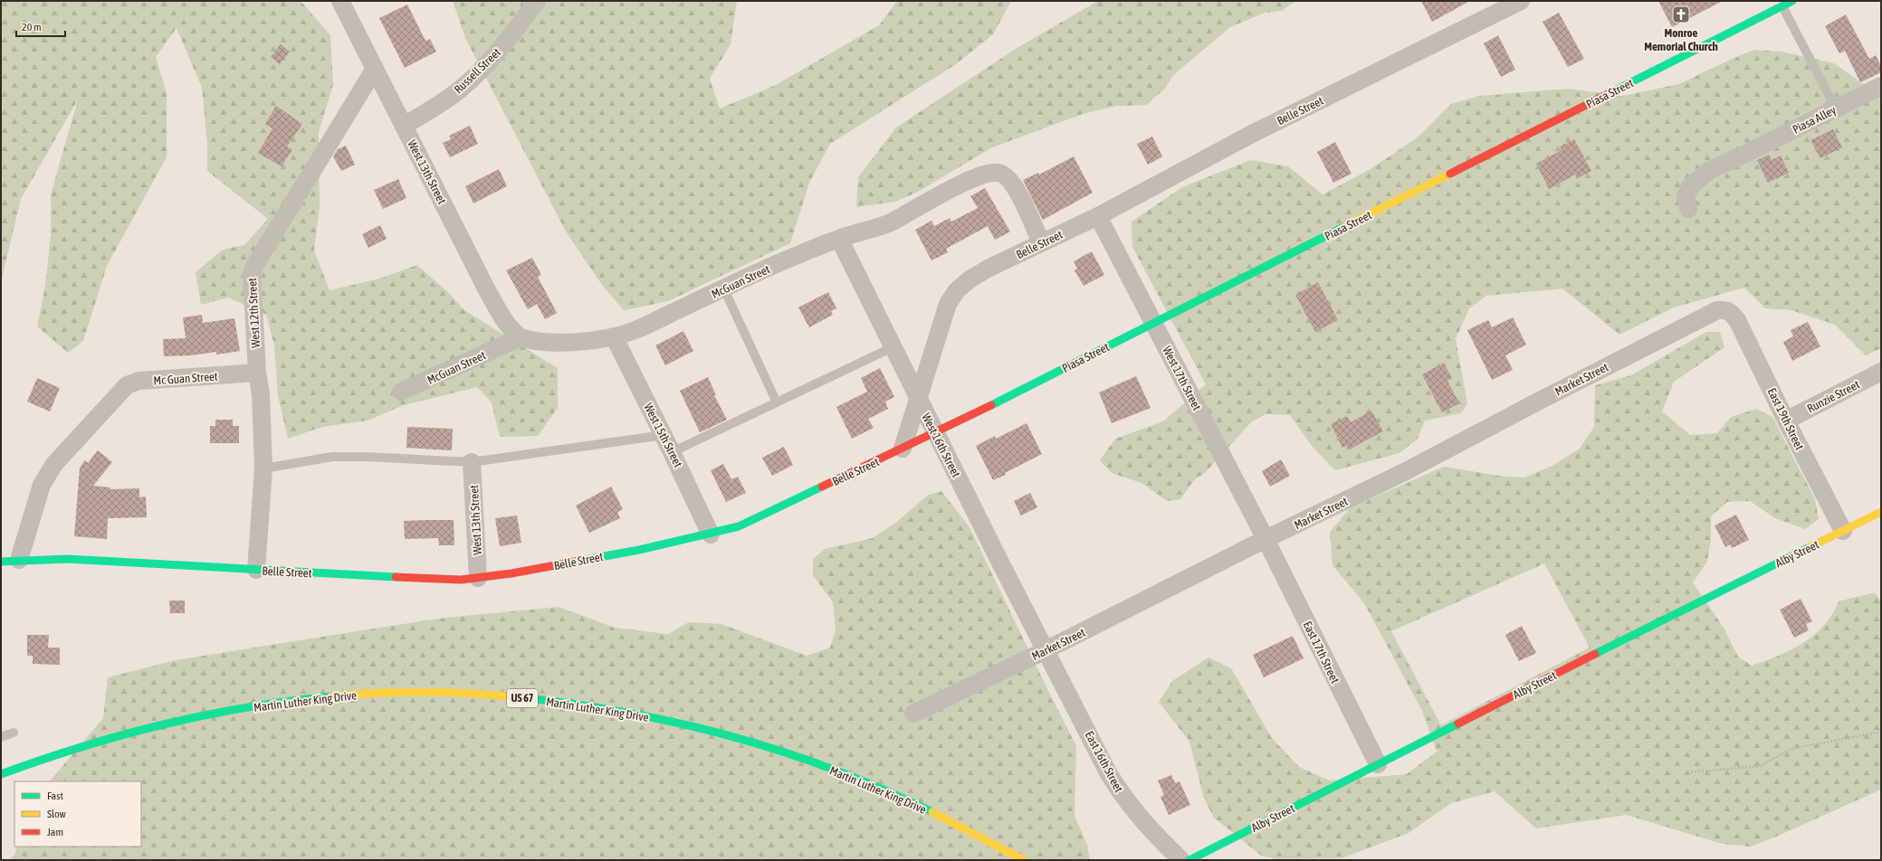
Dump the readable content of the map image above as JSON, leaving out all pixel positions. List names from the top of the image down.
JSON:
{
  "streets": {
    "main road": [
      "Piasa Street",
      "Belle Street",
      "Alby Street",
      "US 67",
      "Martin Luther King Drive"
    ],
    "street": [
      "Russell Street",
      "Piasa Alley",
      "West 13th Street",
      "McGuan Street",
      "West 12th Street",
      "Mc Guan Street",
      "West 17th Street",
      "Market Street",
      "Runzie Street",
      "East 19th Street",
      "West 15th Street",
      "West 16th Street",
      "East 17th Street",
      "East 16th Street"
    ]
  },
  "crossings": [
    ["Russell Street", "West 13th Street"],
    ["Piasa Street", "Belle Street"],
    ["Piasa Street", "West 17th Street"],
    ["Piasa Street", "West 16th Street"],
    ["Belle Street", "West 13th Street"],
    ["Belle Street", "McGuan Street"],
    ["Belle Street", "West 12th Street"],
    ["Belle Street", "Mc Guan Street"],
    ["Belle Street", "West 17th Street"],
    ["Belle Street", "West 15th Street"],
    ["Belle Street", "West 16th Street"],
    ["West 13th Street", "McGuan Street"],
    ["West 13th Street", "West 12th Street"],
    ["McGuan Street", "West 15th Street"],
    ["McGuan Street", "West 16th Street"],
    ["West 12th Street", "Mc Guan Street"],
    ["West 17th Street", "Market Street"],
    ["West 17th Street", "East 17th Street"],
    ["Market Street", "East 19th Street"],
    ["Market Street", "West 16th Street"],
    ["Market Street", "East 17th Street"],
    ["Market Street", "East 16th Street"],
    ["Runzie Street", "East 19th Street"],
    ["East 19th Street", "Alby Street"],
    ["West 16th Street", "East 16th Street"],
    ["Alby Street", "East 17th Street"]
  ],
  "places": {
    "church": ["Monroe Memorial Church"]
  },
  "legend": ["Fast", "Slow", "Jam"],
  "scale_bar": "20 m"
}
